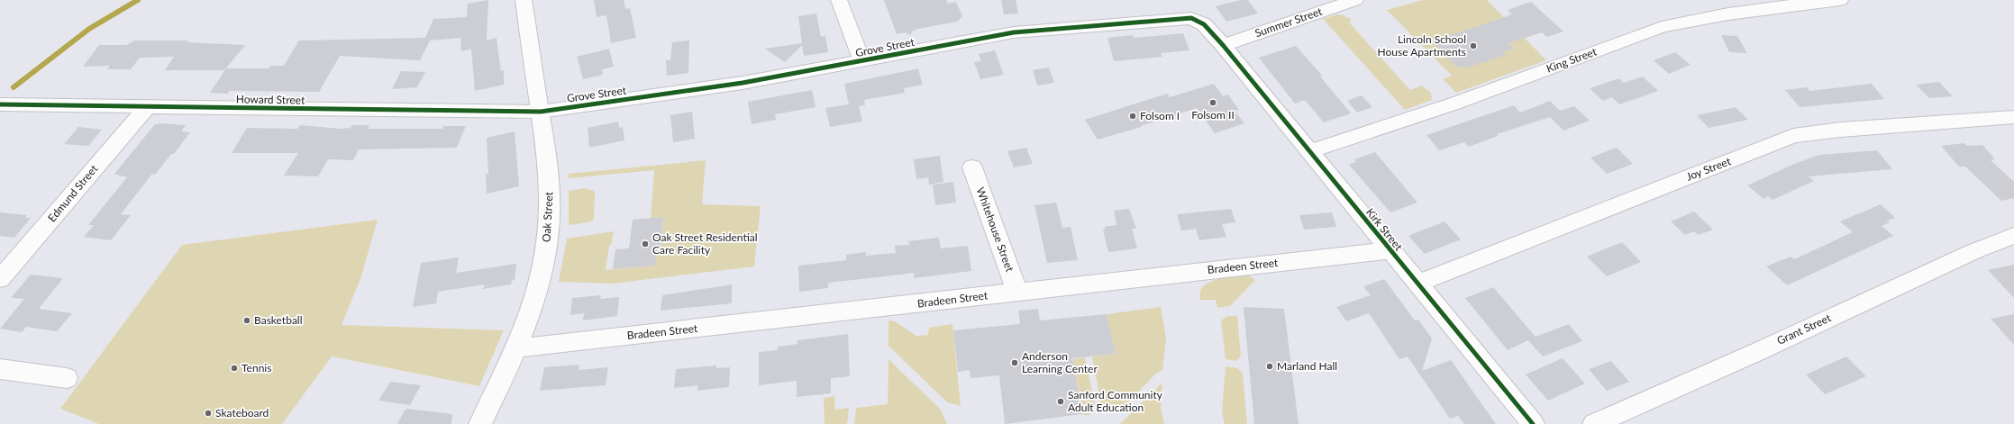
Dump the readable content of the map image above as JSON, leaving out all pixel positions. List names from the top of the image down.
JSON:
{
  "streets": {
    "street": [
      "Summer Street",
      "Grove Street",
      "King Street",
      "Howard Street",
      "Joy Street",
      "Edmund Street",
      "Oak Street",
      "Whitehouse Street",
      "Kirk Street",
      "Bradeen Street",
      "Grant Street"
    ]
  },
  "crossings": [
    ["Summer Street", "Grove Street"],
    ["Summer Street", "Kirk Street"],
    ["Grove Street", "Howard Street"],
    ["Grove Street", "Oak Street"],
    ["Grove Street", "Kirk Street"],
    ["King Street", "Kirk Street"],
    ["Howard Street", "Edmund Street"],
    ["Howard Street", "Oak Street"],
    ["Joy Street", "Kirk Street"],
    ["Oak Street", "Bradeen Street"],
    ["Whitehouse Street", "Bradeen Street"],
    ["Kirk Street", "Bradeen Street"]
  ],
  "places": [
    "Lincoln School House Apartments",
    "Folsom II",
    "Folsom I",
    "Oak Street Residential Care Facility",
    "Basketball",
    "Anderson Learning Center",
    "Marland Hall",
    "Tennis",
    "Sanford Community Adult Education",
    "Skateboard"
  ]
}
